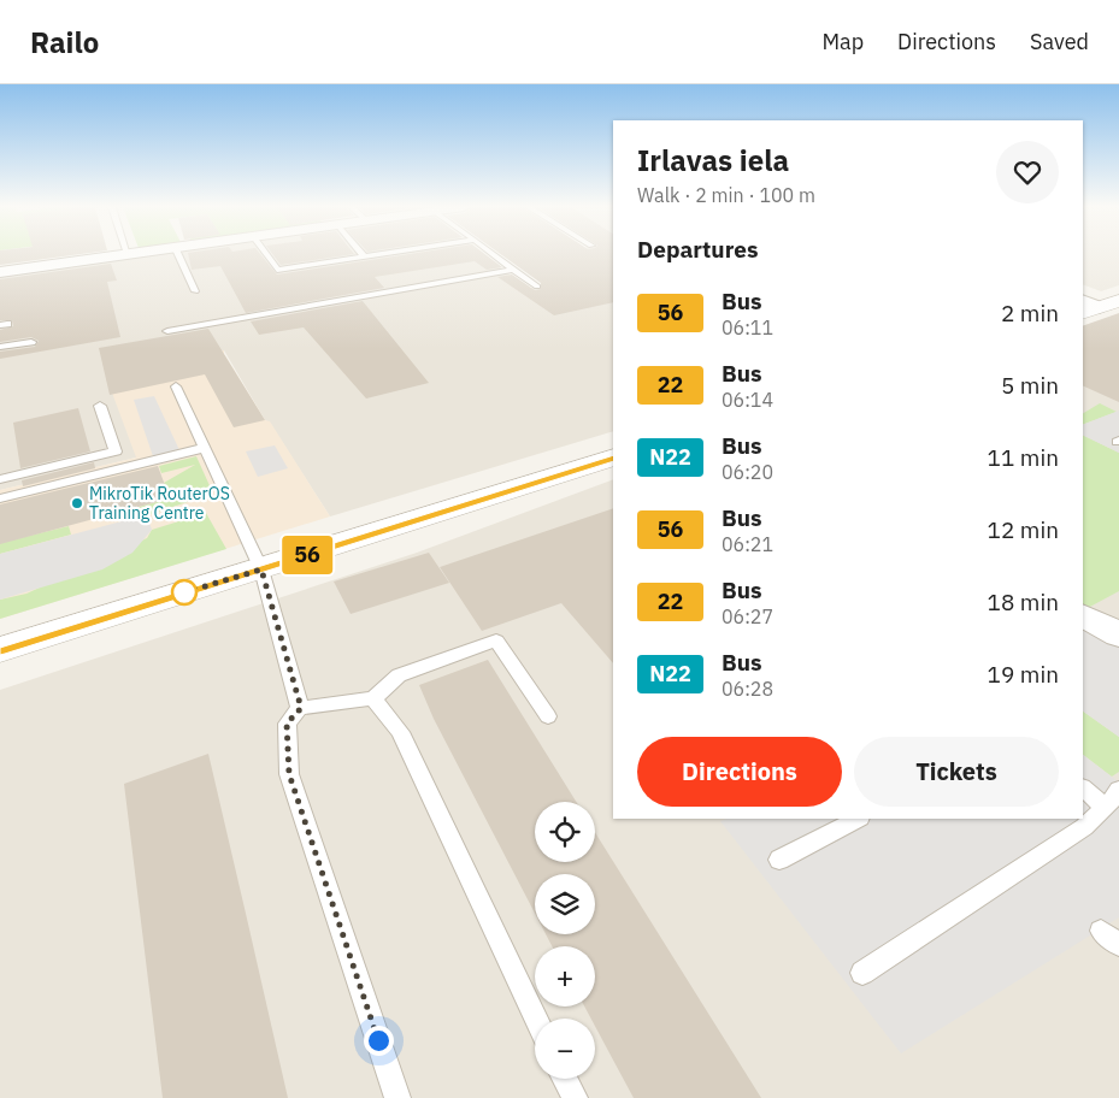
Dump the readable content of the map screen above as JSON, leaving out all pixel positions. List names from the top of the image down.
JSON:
{
  "places": ["MikroTik RouterOS Training Centre"],
  "lines": ["bus line 56"],
  "page": {
    "header": "Railo",
    "nav": ["Map", "Directions", "Saved"],
    "on_map": "56",
    "heading": [
      ["Irlavas iela", "Walk · 2 min · 100 m"],
      "Departures"
    ],
    "list": [
      {
        "mark": "56",
        "name": "Bus",
        "note": "06:11",
        "value": "2 min"
      },
      {
        "mark": "22",
        "name": "Bus",
        "note": "06:14",
        "value": "5 min"
      },
      {
        "mark": "N22",
        "name": "Bus",
        "note": "06:20",
        "value": "11 min"
      },
      {
        "mark": "56",
        "name": "Bus",
        "note": "06:21",
        "value": "12 min"
      },
      {
        "mark": "22",
        "name": "Bus",
        "note": "06:27",
        "value": "18 min"
      },
      {
        "mark": "N22",
        "name": "Bus",
        "note": "06:28",
        "value": "19 min"
      }
    ],
    "buttons": ["Directions", "Tickets"],
    "map_buttons": ["+", "−"]
  }
}
